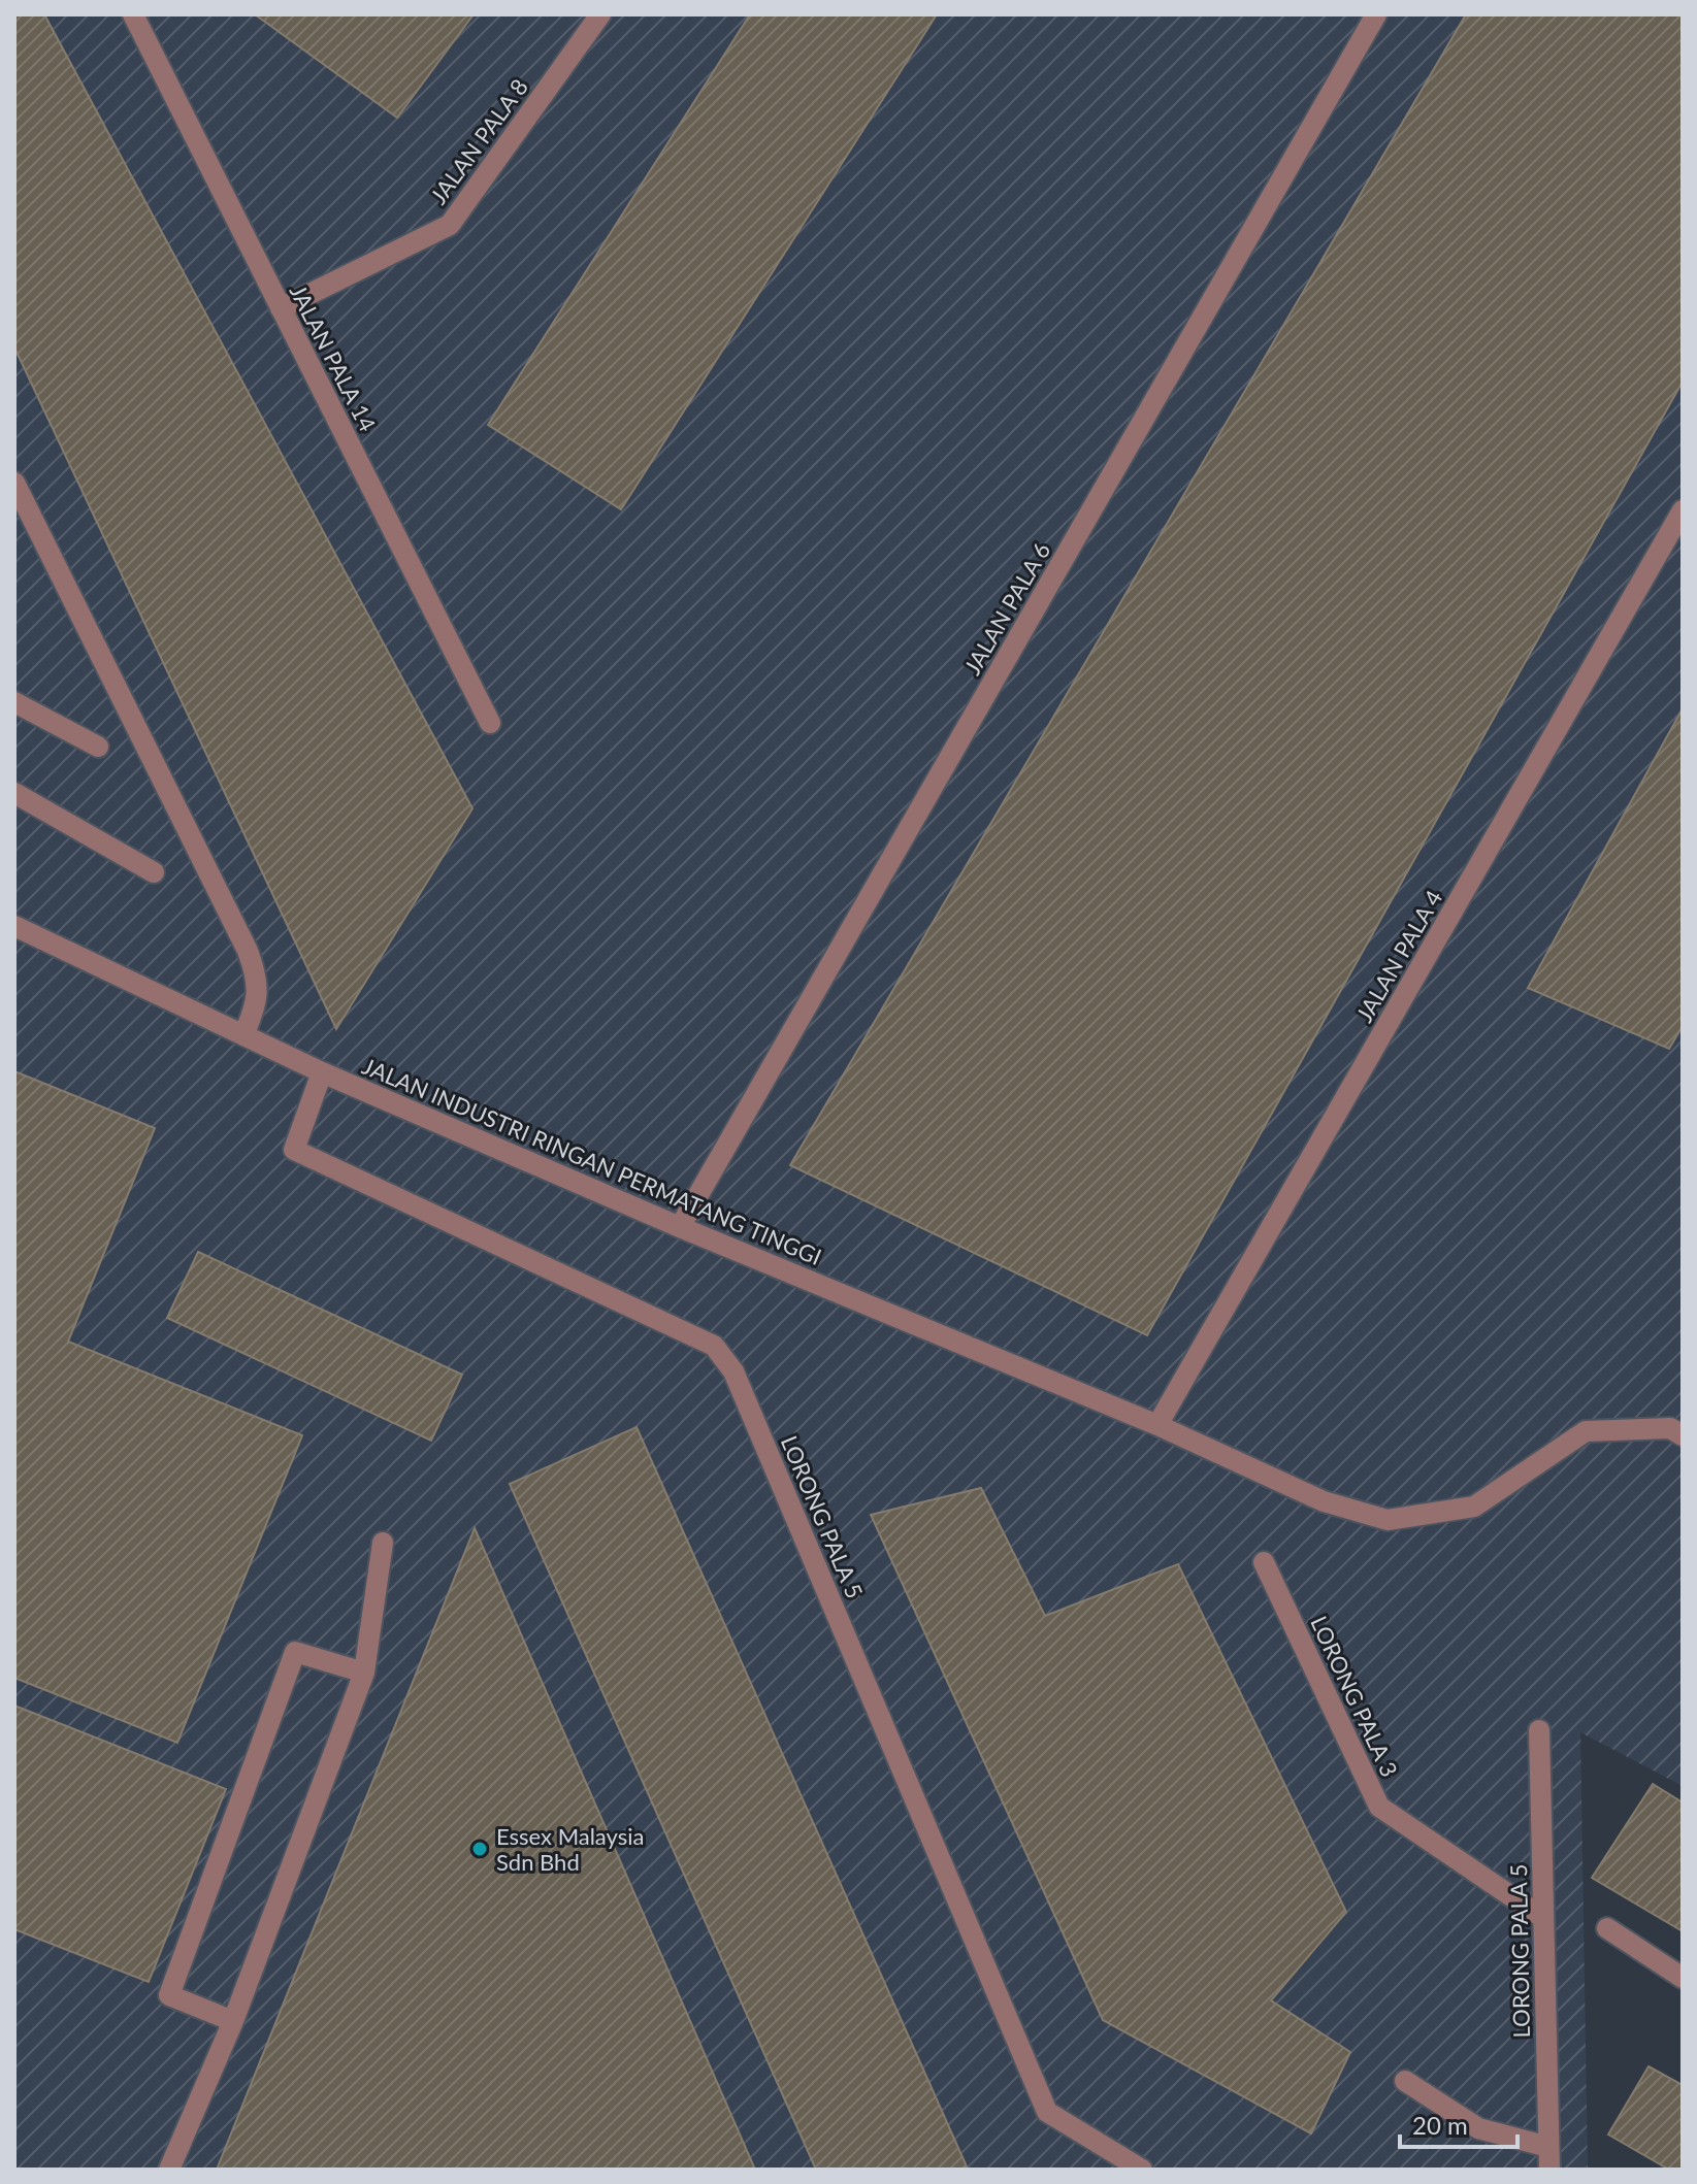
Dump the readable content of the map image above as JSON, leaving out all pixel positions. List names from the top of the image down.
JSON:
{
  "streets": {
    "street": [
      "JALAN PALA 8",
      "JALAN PALA 14",
      "JALAN PALA 6",
      "JALAN PALA 4",
      "JALAN INDUSTRI RINGAN PERMATANG TINGGI",
      "LORONG PALA 5",
      "LORONG PALA 3"
    ]
  },
  "crossings": [
    ["JALAN PALA 8", "JALAN PALA 14"],
    ["JALAN PALA 6", "JALAN INDUSTRI RINGAN PERMATANG TINGGI"],
    ["JALAN PALA 4", "JALAN INDUSTRI RINGAN PERMATANG TINGGI"],
    ["JALAN INDUSTRI RINGAN PERMATANG TINGGI", "LORONG PALA 5"],
    ["LORONG PALA 5", "LORONG PALA 3"]
  ],
  "places": ["Essex Malaysia Sdn Bhd"],
  "scale_bar": "20 m"
}
